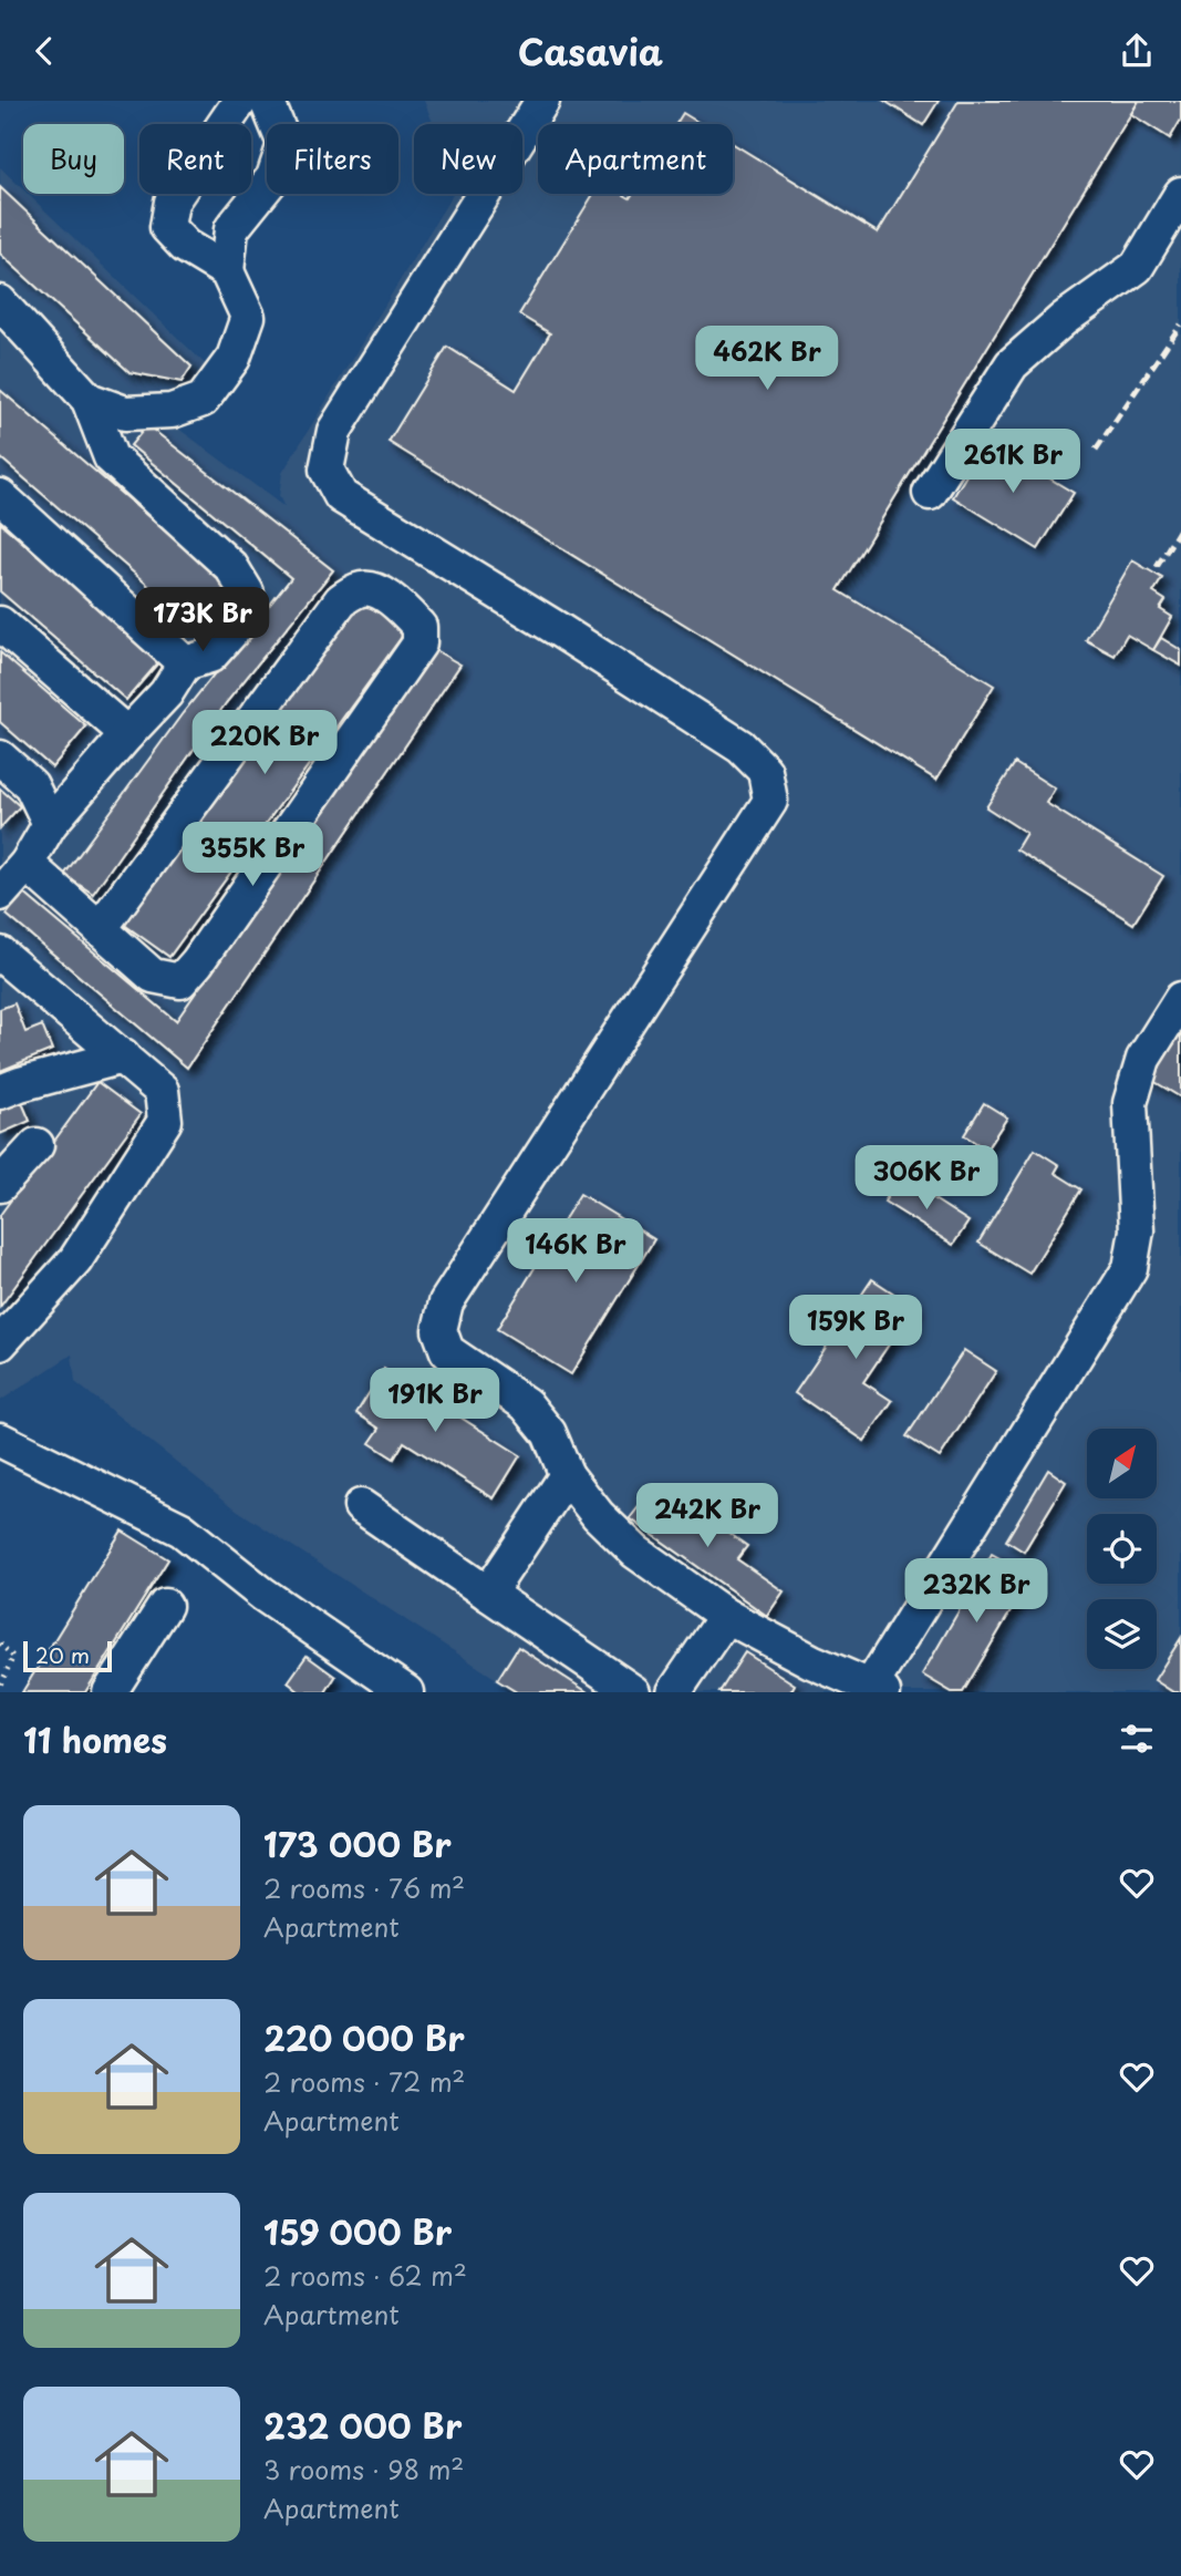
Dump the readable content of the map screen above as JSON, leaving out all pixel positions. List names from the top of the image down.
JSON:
{
  "scale_bar": "20 m",
  "north": "top right",
  "page": {
    "header": "Casavia",
    "chip": [
      "Buy",
      "Rent",
      "Filters",
      "New",
      "Apartment"
    ],
    "price": [
      "462K Br",
      "261K Br",
      "173K Br",
      "220K Br",
      "355K Br",
      "306K Br",
      "146K Br",
      "159K Br",
      "191K Br",
      "242K Br",
      "232K Br"
    ],
    "scale": "20 m",
    "heading": "11 homes",
    "list": [
      {
        "name": "173 000 Br",
        "note": "2 rooms · 76 m² · Apartment"
      },
      {
        "name": "220 000 Br",
        "note": "2 rooms · 72 m² · Apartment"
      },
      {
        "name": "159 000 Br",
        "note": "2 rooms · 62 m² · Apartment"
      },
      {
        "name": "232 000 Br",
        "note": "3 rooms · 98 m² · Apartment"
      }
    ]
  }
}
